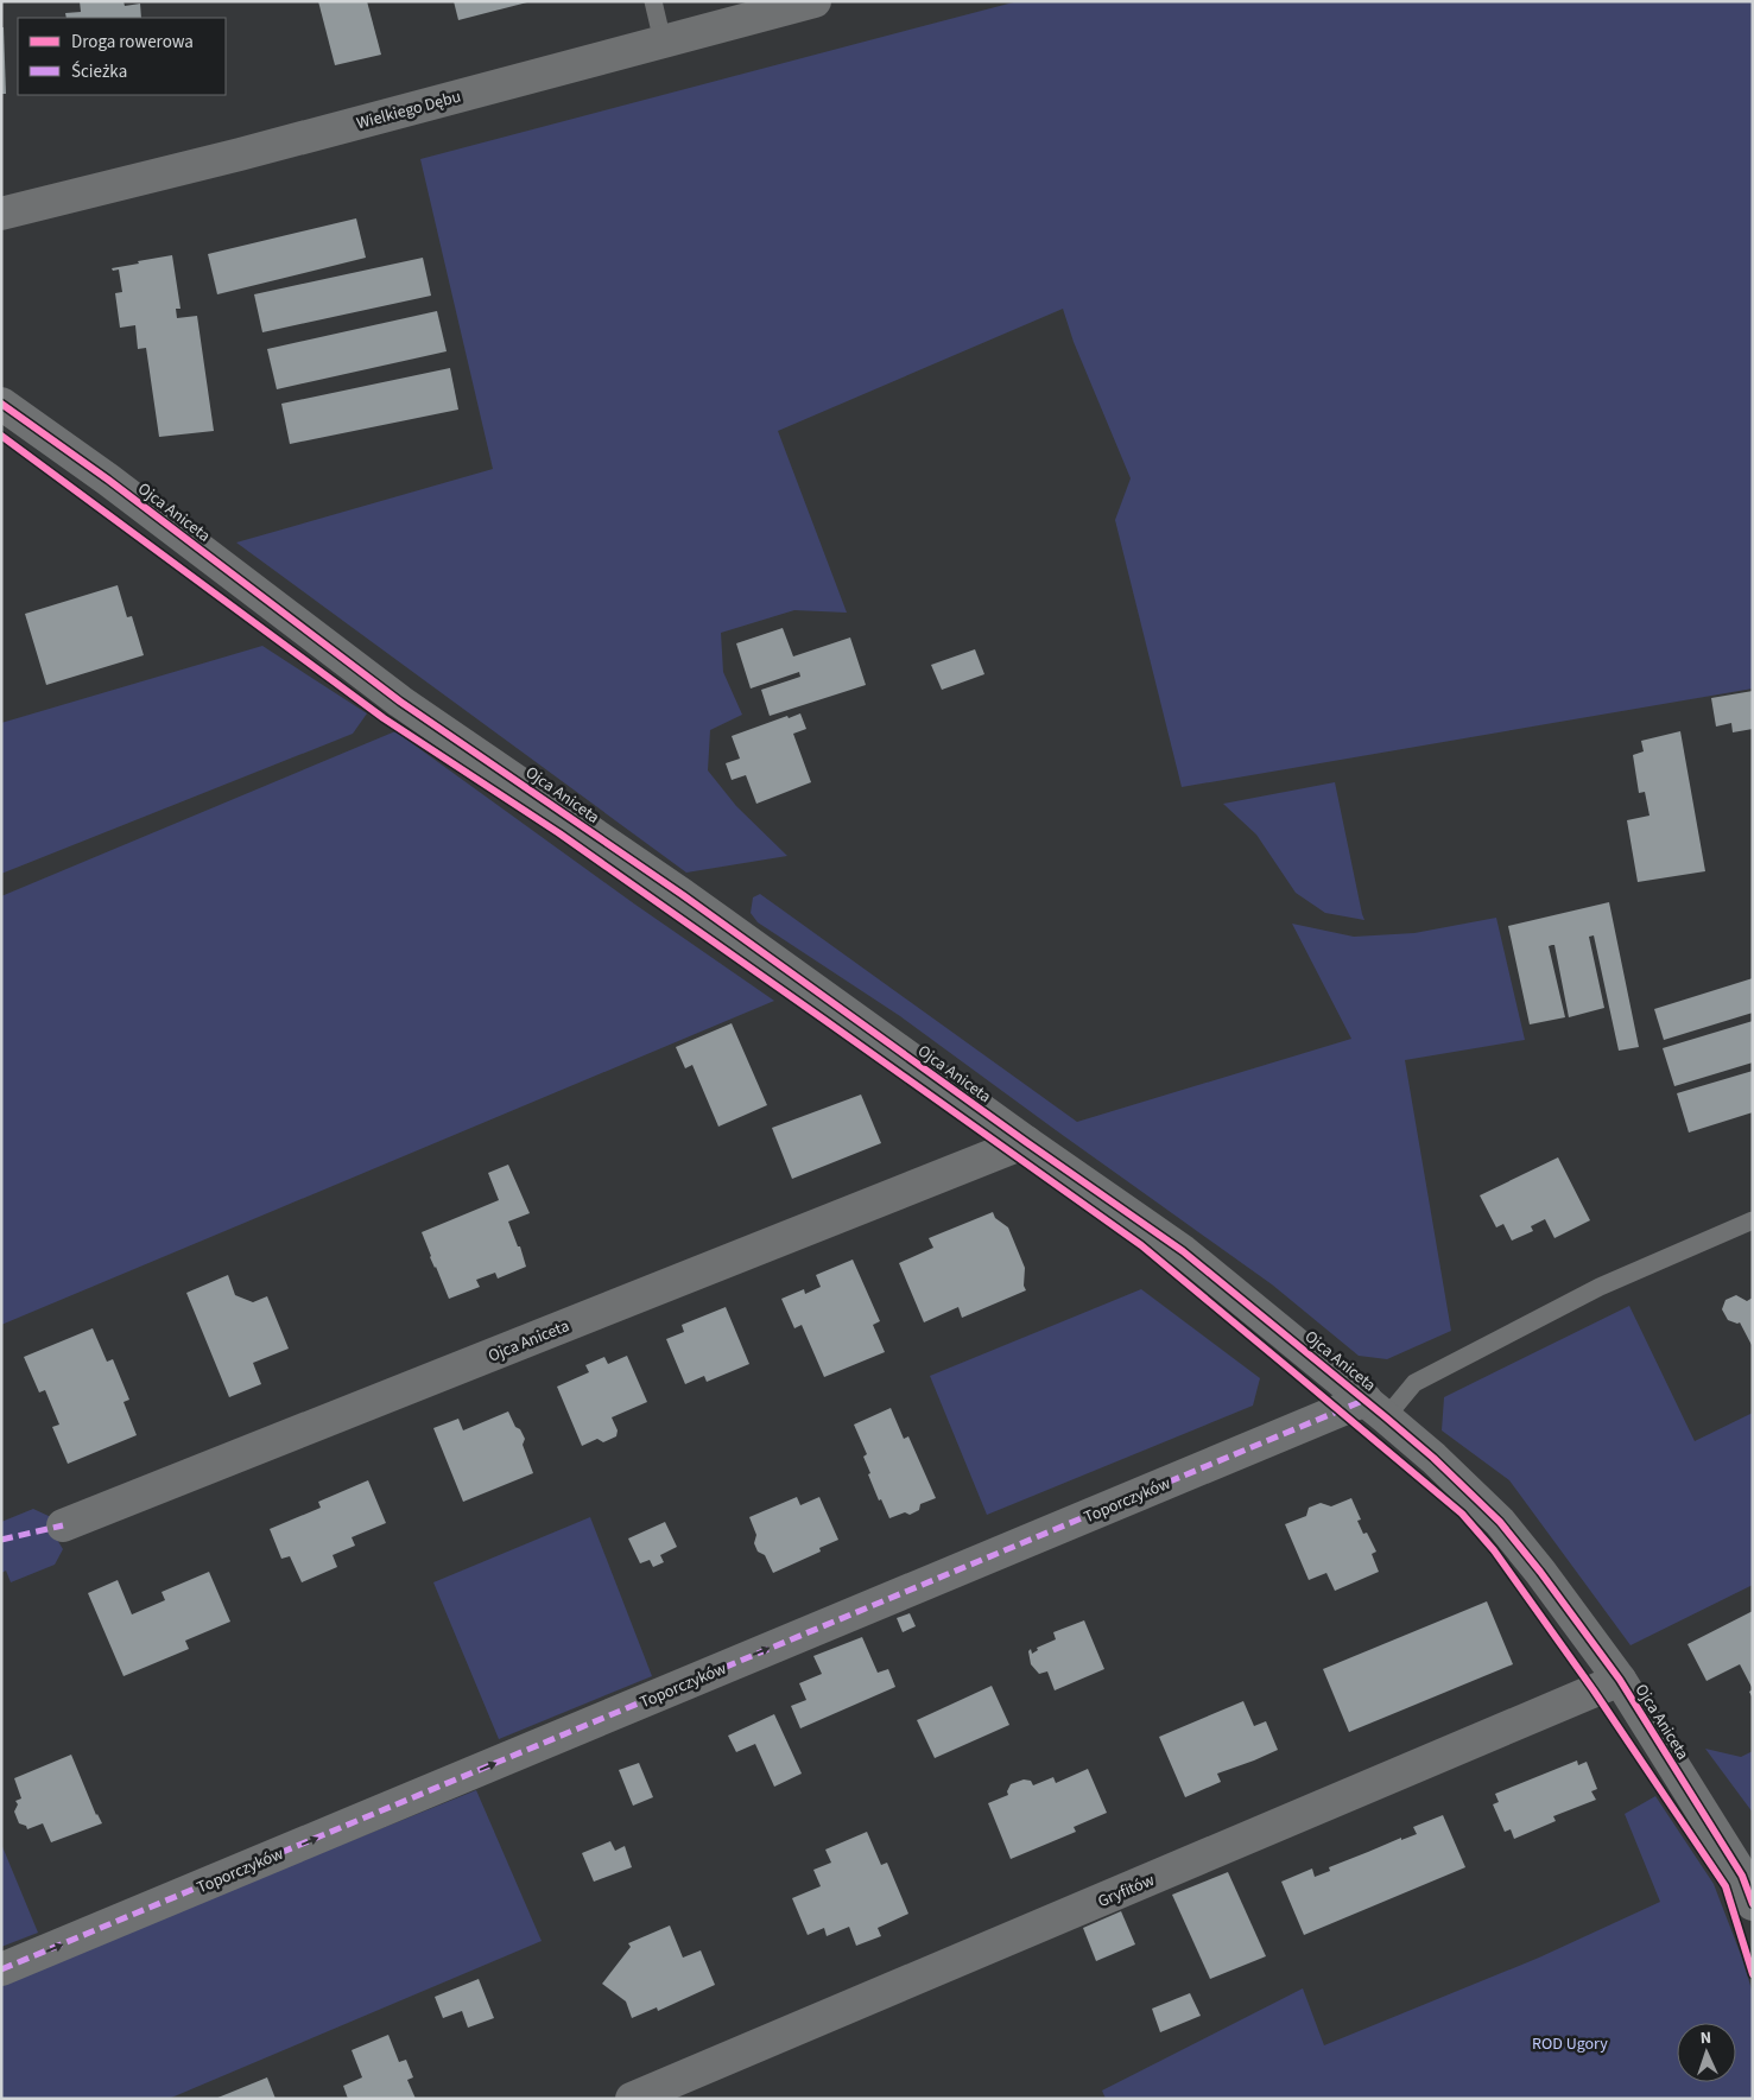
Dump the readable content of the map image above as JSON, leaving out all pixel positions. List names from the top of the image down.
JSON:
{
  "streets": {
    "street": [
      "Wielkiego Dębu",
      "Ojca Aniceta",
      "Toporczyków",
      "Gryfitów"
    ]
  },
  "crossings": [
    ["Ojca Aniceta", "Toporczyków"],
    ["Ojca Aniceta", "Gryfitów"]
  ],
  "one_way": ["Toporczyków"],
  "parks": ["ROD Ugory"],
  "legend": ["Droga rowerowa", "Ścieżka"],
  "north": "top"
}
